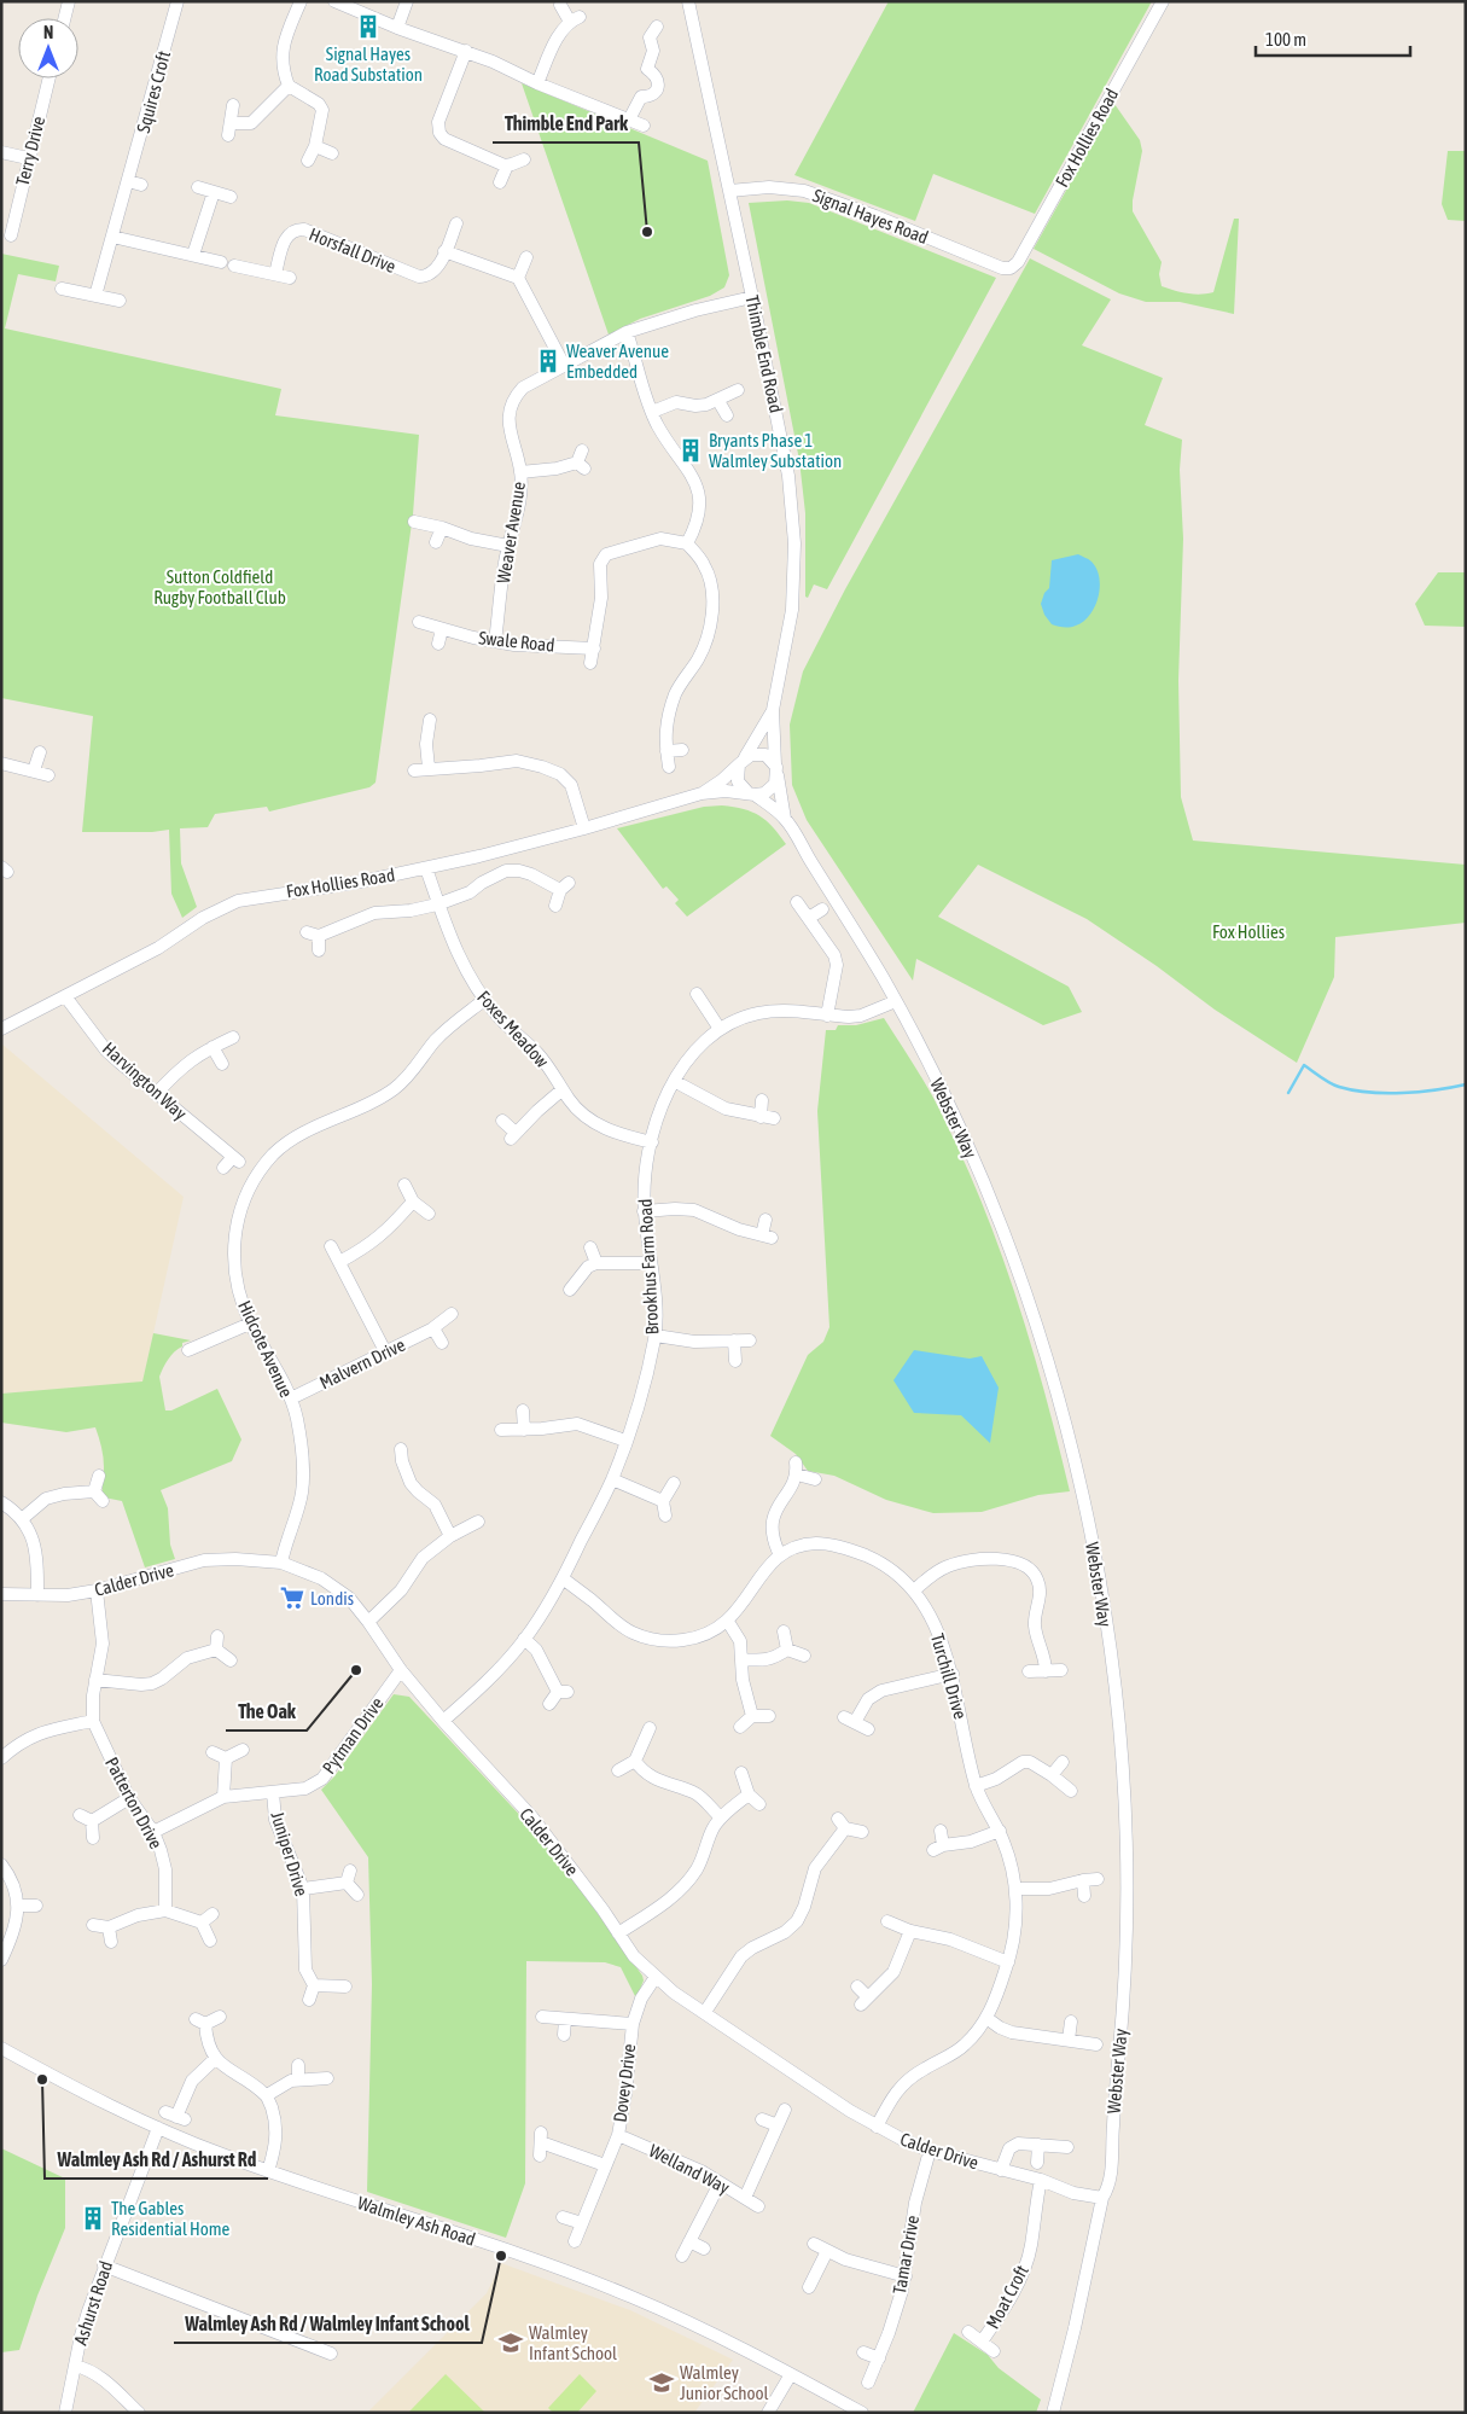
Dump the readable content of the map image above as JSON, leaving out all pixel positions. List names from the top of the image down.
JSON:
{
  "streets": {
    "street": [
      "Squires Croft",
      "Fox Hollies Road",
      "Terry Drive",
      "Signal Hayes Road",
      "Horsfall Drive",
      "Thimble End Road",
      "Weaver Avenue",
      "Swale Road",
      "Foxes Meadow",
      "Harvington Way",
      "Webster Way",
      "Brookhus Farm Road",
      "Hidcote Avenue",
      "Malvern Drive",
      "Calder Drive",
      "Turchill Drive",
      "Pytman Drive",
      "Patterton Drive",
      "Juniper Drive",
      "Dovey Drive",
      "Welland Way",
      "Walmley Ash Road",
      "Tamar Drive",
      "Moat Croft",
      "Ashurst Road"
    ]
  },
  "crossings": [
    ["Fox Hollies Road", "Signal Hayes Road"],
    ["Fox Hollies Road", "Thimble End Road"],
    ["Fox Hollies Road", "Foxes Meadow"],
    ["Fox Hollies Road", "Harvington Way"],
    ["Fox Hollies Road", "Webster Way"],
    ["Signal Hayes Road", "Thimble End Road"],
    ["Thimble End Road", "Weaver Avenue"],
    ["Thimble End Road", "Webster Way"],
    ["Weaver Avenue", "Swale Road"],
    ["Foxes Meadow", "Brookhus Farm Road"],
    ["Foxes Meadow", "Hidcote Avenue"],
    ["Webster Way", "Brookhus Farm Road"],
    ["Webster Way", "Calder Drive"],
    ["Brookhus Farm Road", "Calder Drive"],
    ["Brookhus Farm Road", "Turchill Drive"],
    ["Hidcote Avenue", "Malvern Drive"],
    ["Hidcote Avenue", "Calder Drive"],
    ["Calder Drive", "Turchill Drive"],
    ["Calder Drive", "Pytman Drive"],
    ["Calder Drive", "Patterton Drive"],
    ["Calder Drive", "Dovey Drive"],
    ["Calder Drive", "Tamar Drive"],
    ["Calder Drive", "Moat Croft"],
    ["Pytman Drive", "Patterton Drive"],
    ["Pytman Drive", "Juniper Drive"],
    ["Dovey Drive", "Welland Way"],
    ["Walmley Ash Road", "Ashurst Road"]
  ],
  "parks": ["Sutton Coldfield Rugby Football Club", "Fox Hollies"],
  "places": {
    "building": [
      "Signal Hayes Road Substation",
      "Weaver Avenue Embedded",
      "Bryants Phase 1 Walmley Substation",
      "The Gables Residential Home"
    ],
    "other": [
      "Thimble End Park",
      "The Oak",
      "Walmley Ash Rd / Ashurst Rd",
      "Walmley Ash Rd / Walmley Infant School"
    ],
    "supermarket": ["Londis"],
    "school or university": ["Walmley Infant School", "Walmley Junior School"]
  },
  "scale_bar": "100 m",
  "north": "top"
}
